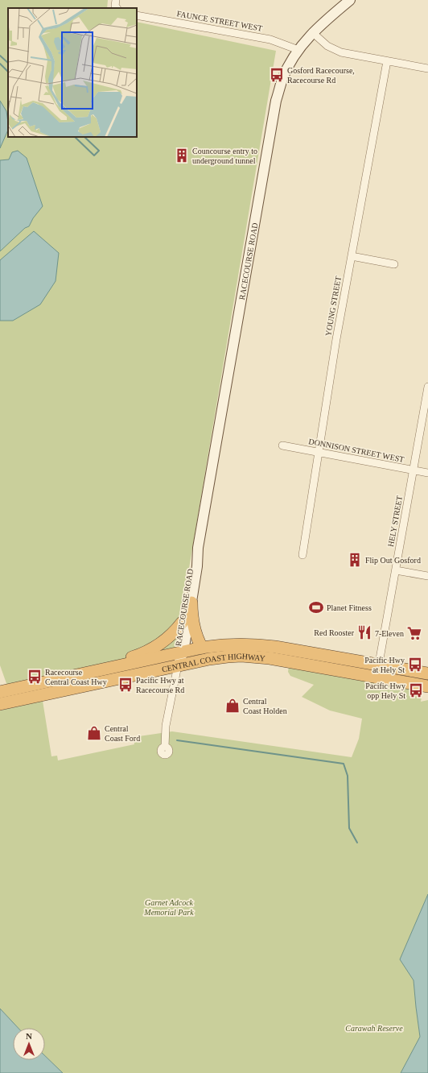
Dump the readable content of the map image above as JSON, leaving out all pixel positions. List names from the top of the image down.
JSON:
{
  "streets": {
    "highway": ["CENTRAL COAST HIGHWAY"],
    "main road": ["RACECOURSE ROAD"],
    "street": [
      "FAUNCE STREET WEST",
      "YOUNG STREET",
      "DONNISON STREET WEST",
      "HELY STREET"
    ]
  },
  "crossings": [
    ["FAUNCE STREET WEST", "RACECOURSE ROAD"],
    ["RACECOURSE ROAD", "CENTRAL COAST HIGHWAY"],
    ["YOUNG STREET", "DONNISON STREET WEST"],
    ["DONNISON STREET WEST", "HELY STREET"],
    ["HELY STREET", "CENTRAL COAST HIGHWAY"]
  ],
  "parks": ["Garnet Adcock Memorial Park", "Carawah Reserve"],
  "places": {
    "bus stop": [
      "Gosford Racecourse, Racecourse Rd",
      "Pacific Hwy at Hely St",
      "Racecourse Central Coast Hwy",
      "Pacific Hwy at Racecourse Rd",
      "Pacific Hwy opp Hely St"
    ],
    "building": ["Councourse entry to underground tunnel", "Flip Out Gosford"],
    "sports": ["Planet Fitness"],
    "restaurant": ["Red Rooster"],
    "supermarket": ["7-Eleven"],
    "shop": ["Central Coast Holden", "Central Coast Ford"]
  },
  "north": "top"
}
